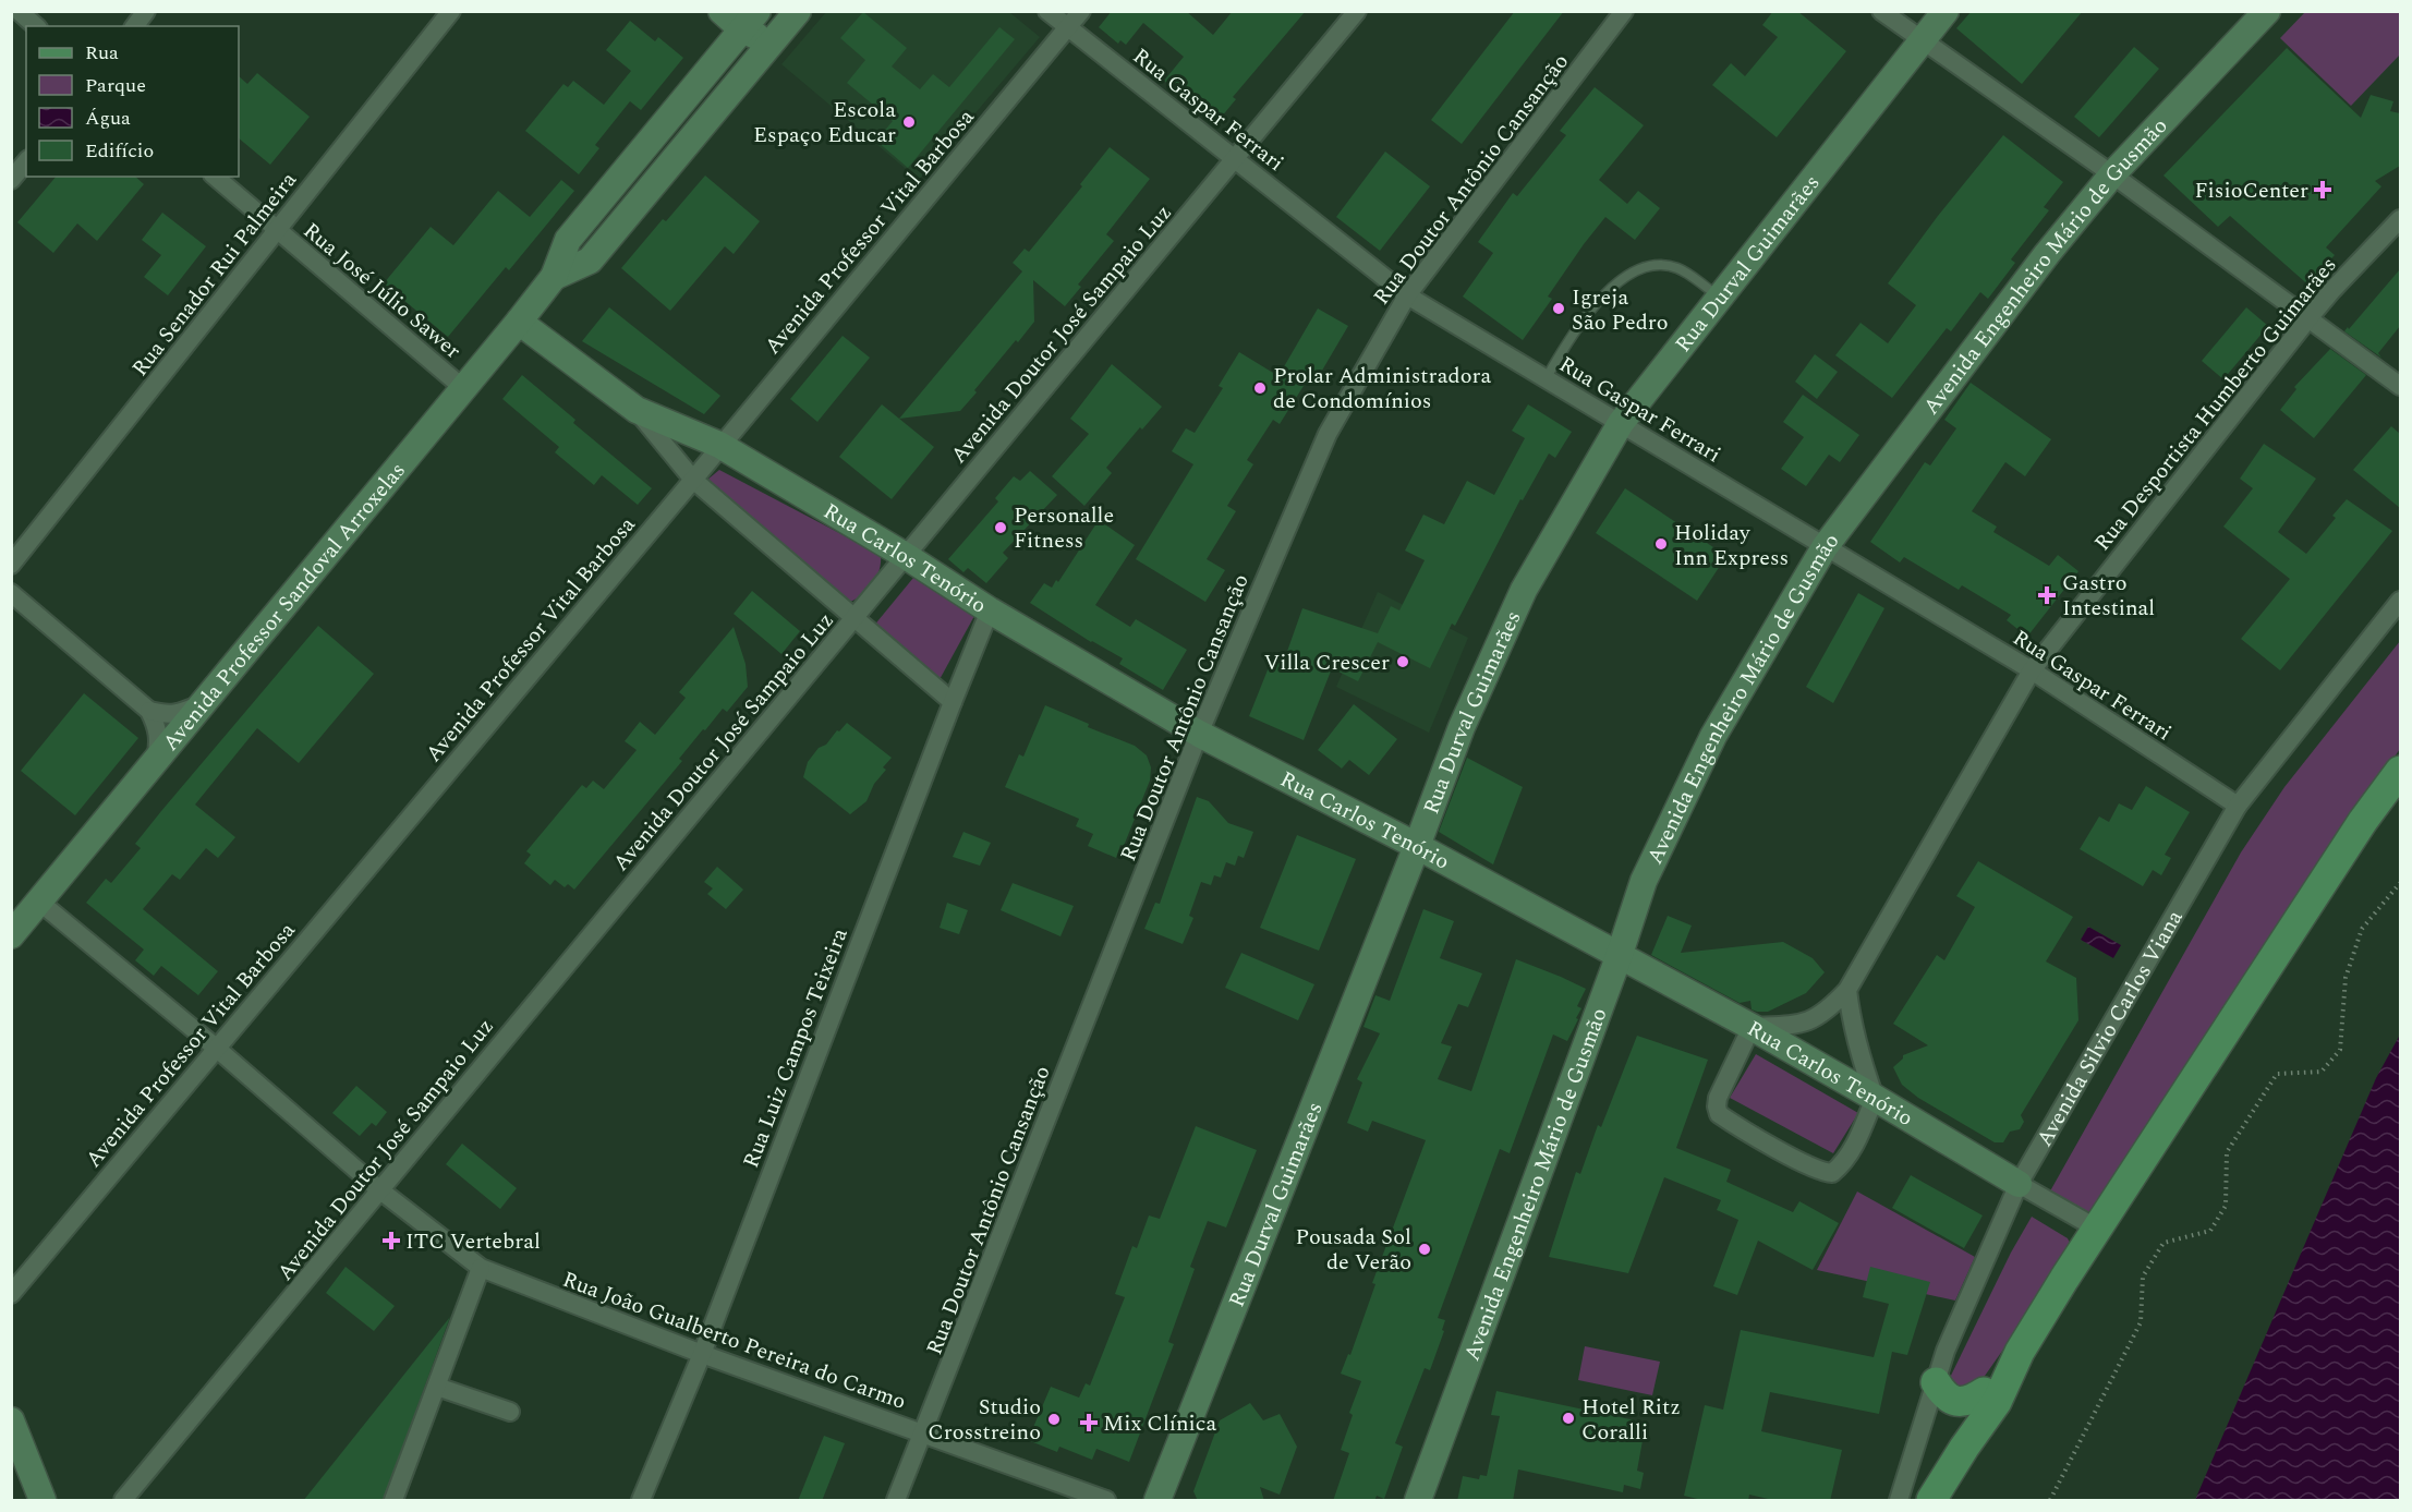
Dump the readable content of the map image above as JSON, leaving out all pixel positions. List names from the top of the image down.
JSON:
{
  "streets": {
    "street": [
      "Rua Gaspar Ferrari",
      "Rua Doutor Antônio Cansanção",
      "Avenida Professor Vital Barbosa",
      "Rua Durval Guimarães",
      "Avenida Engenheiro Mário de Gusmão",
      "Rua Senador Rui Palmeira",
      "Rua José Júlio Sawer",
      "Avenida Doutor José Sampaio Luz",
      "Rua Desportista Humberto Guimarães",
      "Rua Carlos Tenório",
      "Avenida Professor Sandoval Arroxelas",
      "Avenida Silvio Carlos Viana",
      "Rua Luiz Campos Teixeira",
      "Rua João Gualberto Pereira do Carmo"
    ]
  },
  "crossings": [
    ["Rua Gaspar Ferrari", "Rua Doutor Antônio Cansanção"],
    ["Rua Gaspar Ferrari", "Avenida Professor Vital Barbosa"],
    ["Rua Gaspar Ferrari", "Rua Durval Guimarães"],
    ["Rua Gaspar Ferrari", "Avenida Engenheiro Mário de Gusmão"],
    ["Rua Gaspar Ferrari", "Avenida Doutor José Sampaio Luz"],
    ["Rua Gaspar Ferrari", "Rua Desportista Humberto Guimarães"],
    ["Rua Gaspar Ferrari", "Avenida Silvio Carlos Viana"],
    ["Rua Doutor Antônio Cansanção", "Rua Carlos Tenório"],
    ["Rua Doutor Antônio Cansanção", "Rua João Gualberto Pereira do Carmo"],
    ["Avenida Professor Vital Barbosa", "Rua Carlos Tenório"],
    ["Avenida Professor Vital Barbosa", "Rua João Gualberto Pereira do Carmo"],
    ["Rua Durval Guimarães", "Rua Carlos Tenório"],
    ["Avenida Engenheiro Mário de Gusmão", "Rua Carlos Tenório"],
    ["Rua Senador Rui Palmeira", "Rua José Júlio Sawer"],
    ["Rua José Júlio Sawer", "Avenida Professor Sandoval Arroxelas"],
    ["Avenida Doutor José Sampaio Luz", "Rua Carlos Tenório"],
    ["Avenida Doutor José Sampaio Luz", "Rua João Gualberto Pereira do Carmo"],
    ["Rua Desportista Humberto Guimarães", "Rua Carlos Tenório"],
    ["Rua Carlos Tenório", "Avenida Professor Sandoval Arroxelas"],
    ["Rua Carlos Tenório", "Avenida Silvio Carlos Viana"],
    ["Rua Carlos Tenório", "Rua Luiz Campos Teixeira"],
    ["Avenida Professor Sandoval Arroxelas", "Rua João Gualberto Pereira do Carmo"],
    ["Rua Luiz Campos Teixeira", "Rua João Gualberto Pereira do Carmo"]
  ],
  "places": {
    "other": [
      "Escola Espaço Educar",
      "Igreja São Pedro",
      "Prolar Administradora de Condomínios",
      "Personalle Fitness",
      "Holiday Inn Express",
      "Villa Crescer",
      "Pousada Sol de Verão",
      "Hotel Ritz Coralli",
      "Studio Crosstreino"
    ],
    "health": [
      "FisioCenter",
      "Gastro Intestinal",
      "ITC Vertebral",
      "Mix Clínica"
    ]
  },
  "legend": [
    "Rua",
    "Parque",
    "Água",
    "Edifício"
  ]
}
